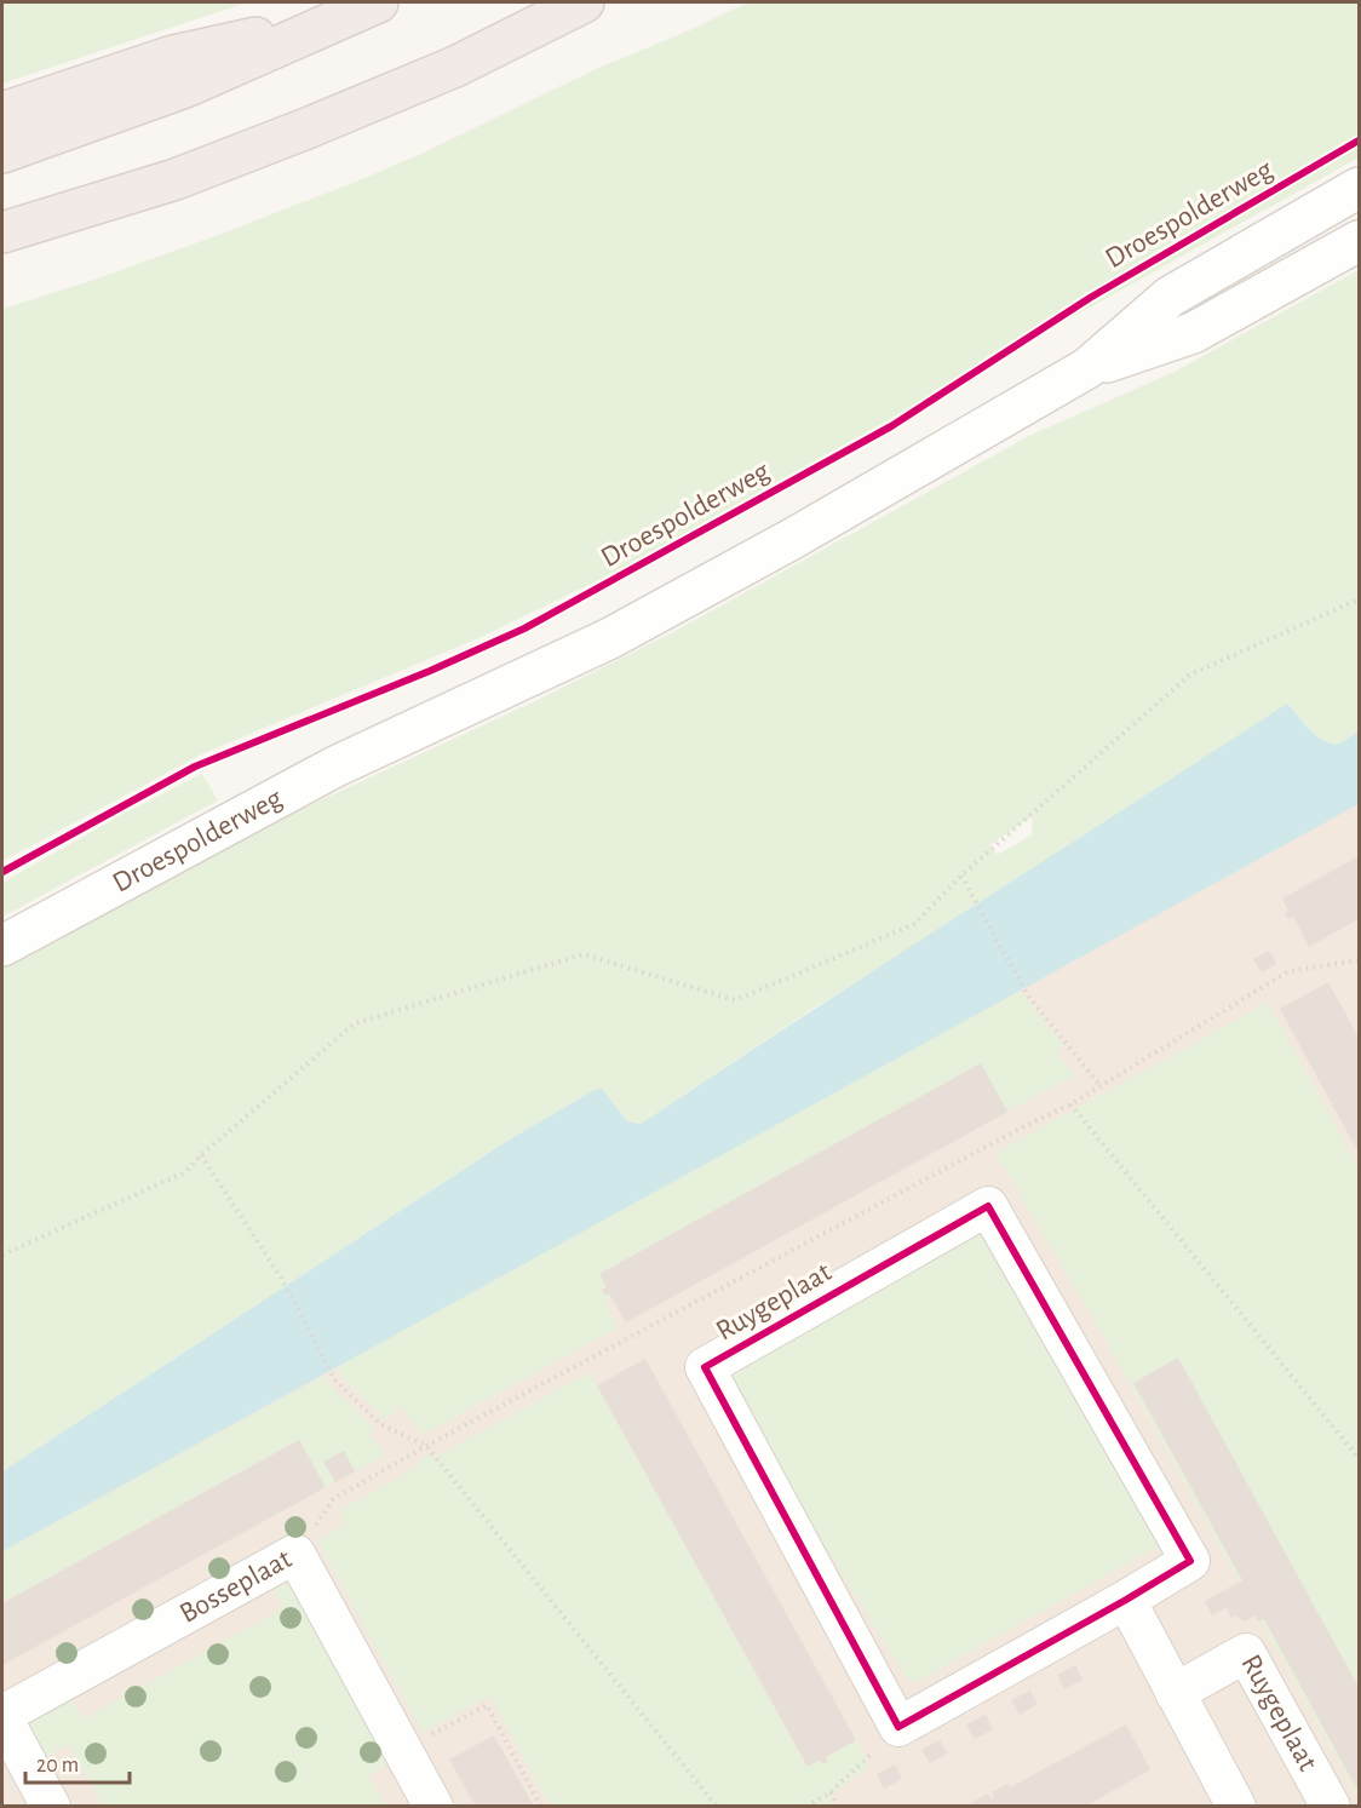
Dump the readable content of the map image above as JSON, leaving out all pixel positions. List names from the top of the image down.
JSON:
{
  "streets": {
    "main road": ["Droespolderweg"],
    "street": ["Ruygeplaat", "Bosseplaat"]
  },
  "scale_bar": "20 m"
}
